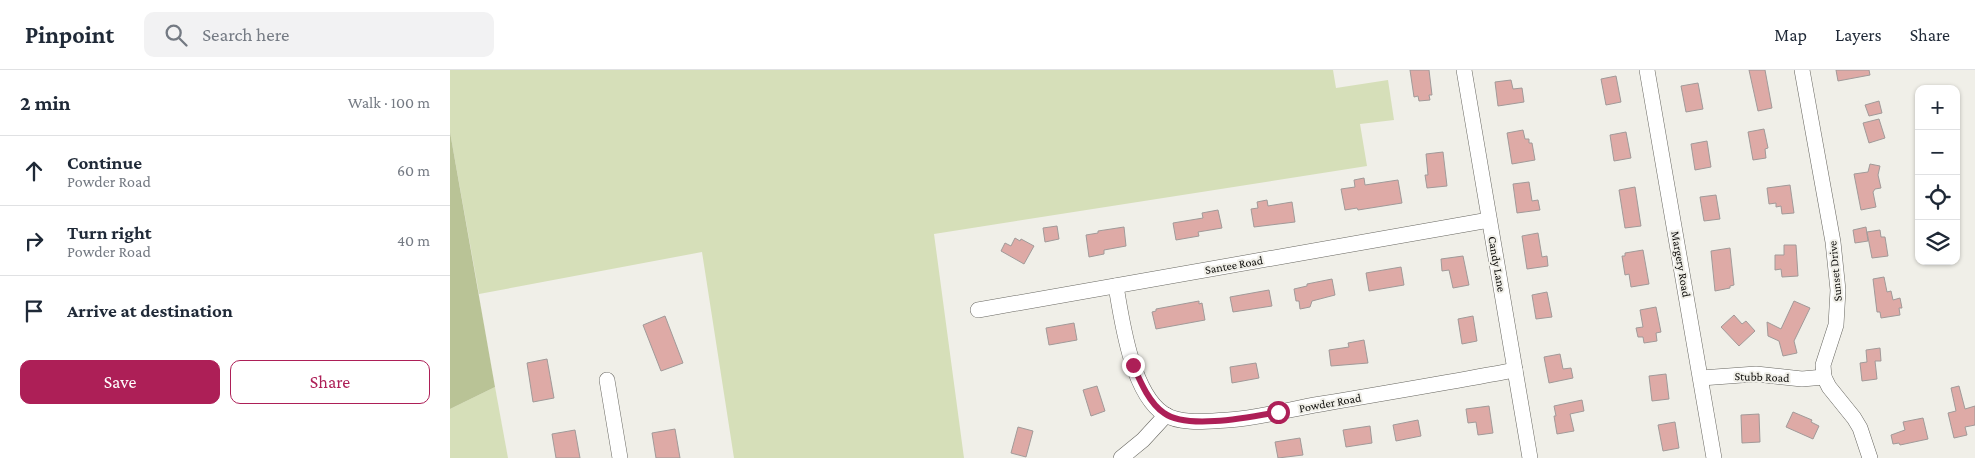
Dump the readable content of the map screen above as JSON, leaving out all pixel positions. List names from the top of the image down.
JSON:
{
  "streets": {
    "street": [
      "Candy Lane",
      "Margery Road",
      "Santee Road",
      "Sunset Drive",
      "Stubb Road",
      "Powder Road"
    ]
  },
  "crossings": [
    ["Candy Lane", "Santee Road"],
    ["Candy Lane", "Powder Road"],
    ["Margery Road", "Stubb Road"],
    ["Sunset Drive", "Stubb Road"]
  ],
  "page": {
    "header": "Pinpoint",
    "search": "Search here",
    "nav": ["Map", "Layers", "Share"],
    "heading": ["2 min", "Walk · 100 m"],
    "map_buttons": ["+", "−"],
    "list": [
      ["Continue", "Powder Road", "60 m"],
      ["Turn right", "Powder Road", "40 m"],
      "Arrive at destination"
    ],
    "buttons": ["Save", "Share"]
  }
}
